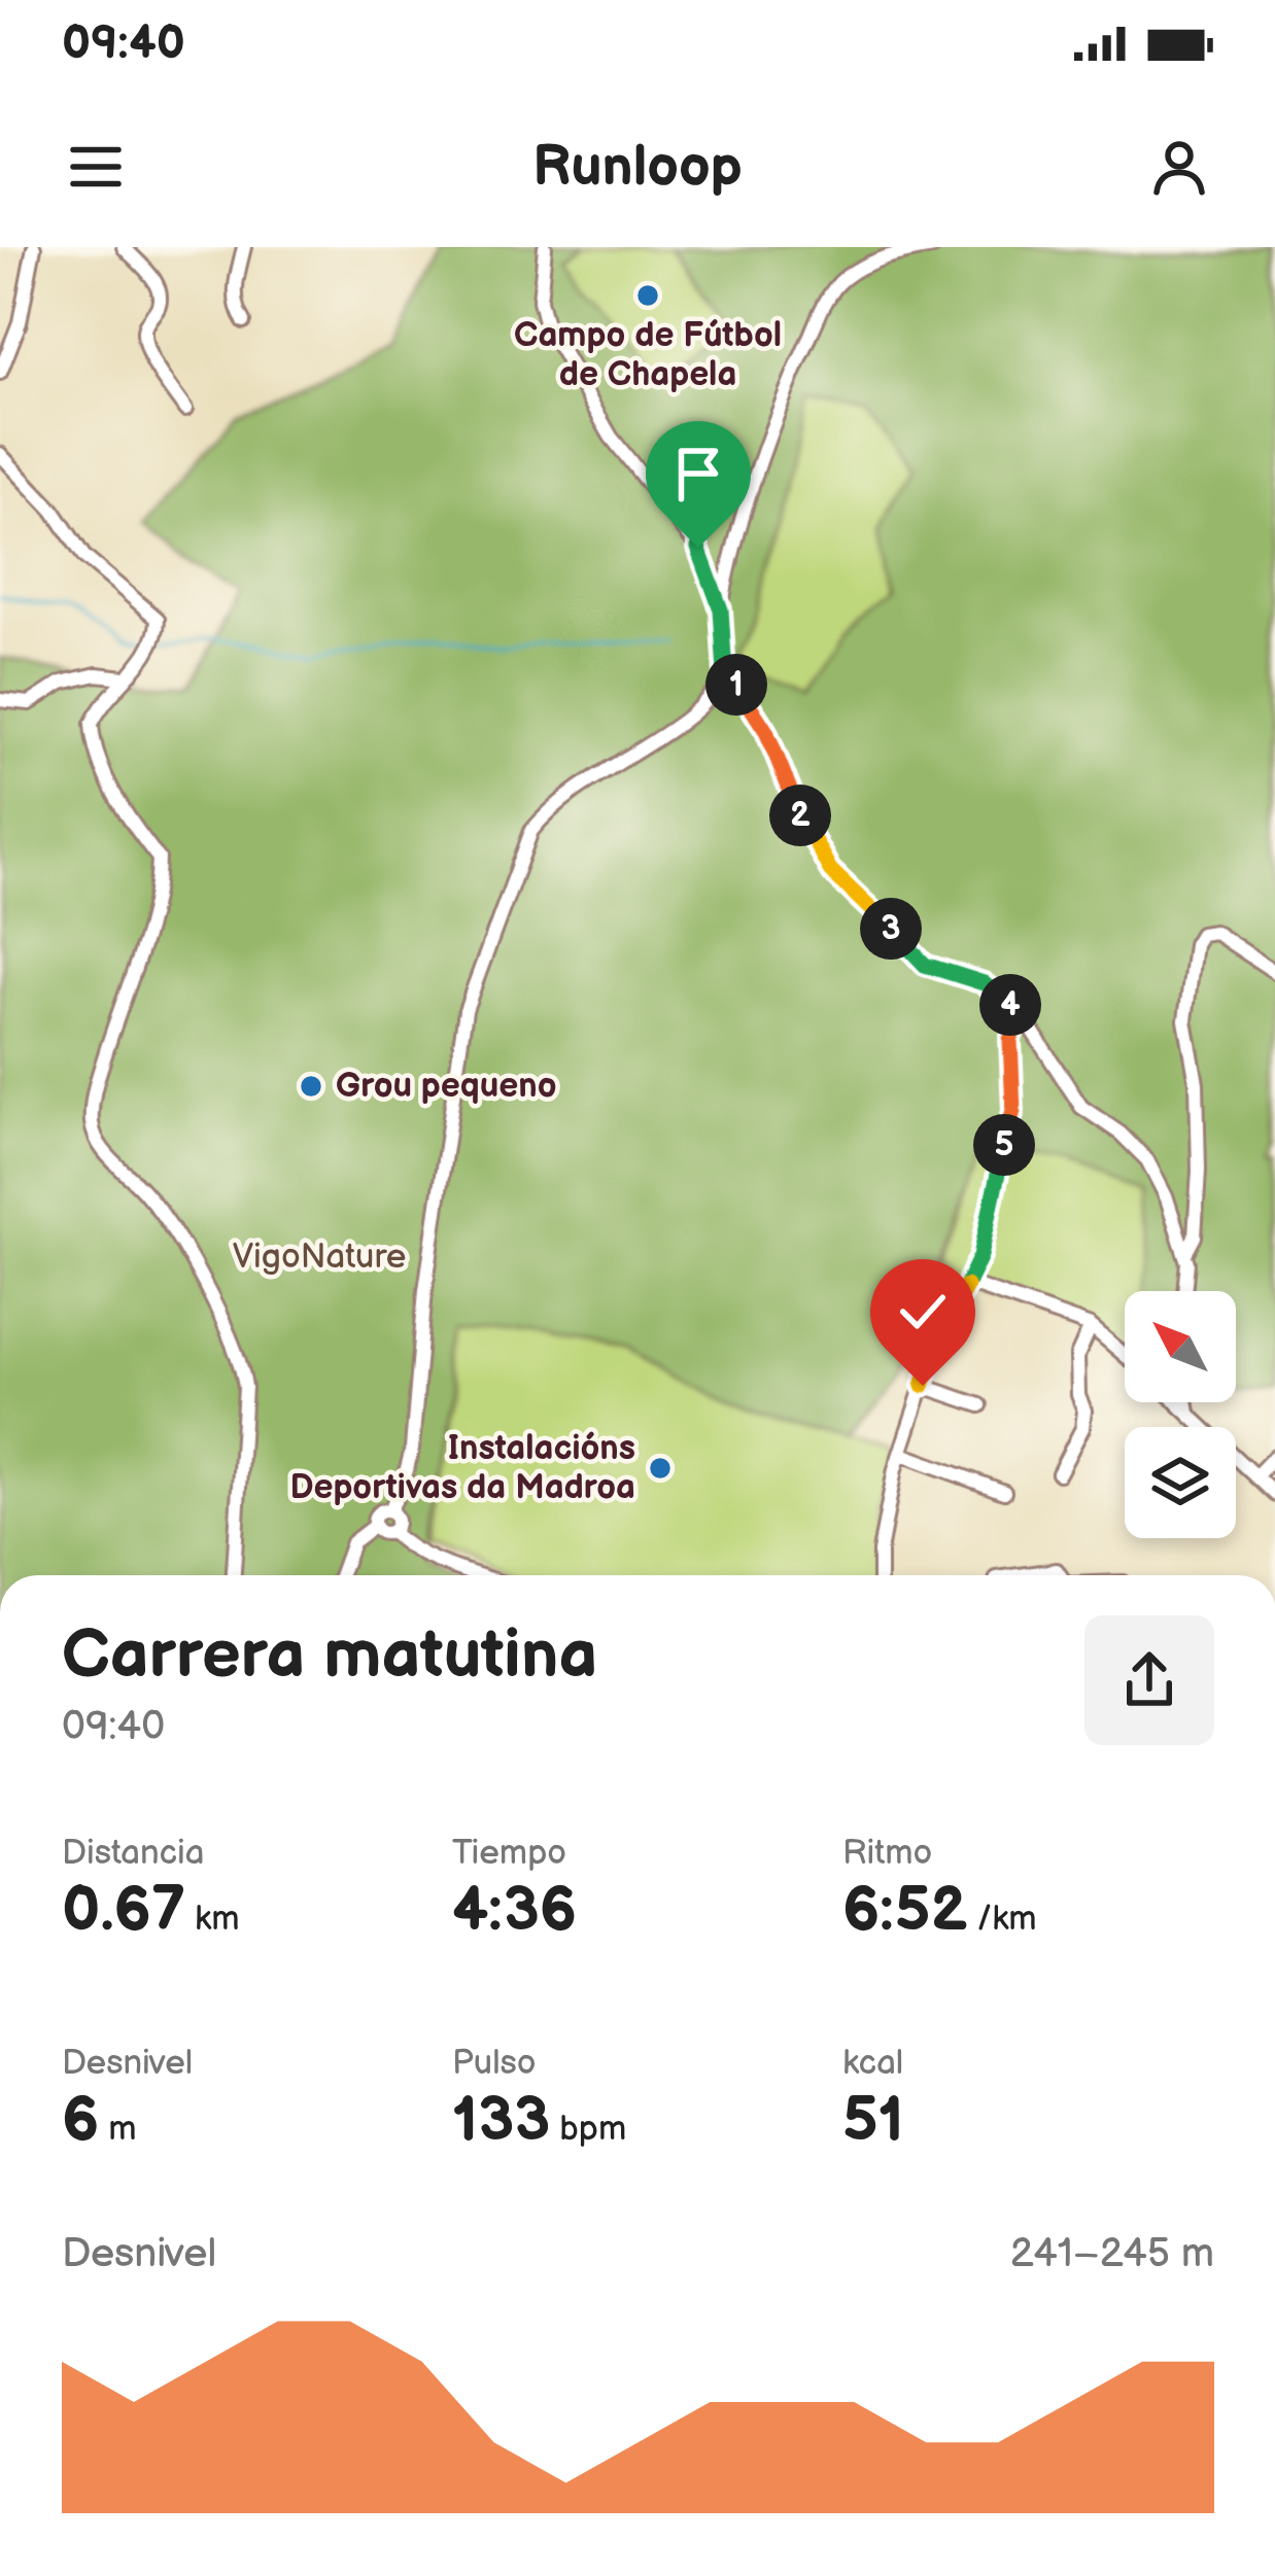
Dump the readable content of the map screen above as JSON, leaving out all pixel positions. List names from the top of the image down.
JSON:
{
  "parks": ["VigoNature"],
  "places": ["Campo de Fútbol de Chapela", "Grou pequeno", "Instalacións Deportivas da Madroa"],
  "north": "top left",
  "page": {
    "status": "09:40",
    "header": "Runloop",
    "pins": [
      "1",
      "2",
      "3",
      "4",
      "5"
    ],
    "heading": ["Carrera matutina", "09:40"],
    "stats": [
      ["Distancia", "0.67 km"],
      ["Tiempo", "4:36"],
      ["Ritmo", "6:52 /km"],
      ["Desnivel", "6 m"],
      ["Pulso", "133 bpm"],
      ["kcal", "51"]
    ],
    "chart": ["Desnivel", "241–245 m"]
  }
}
